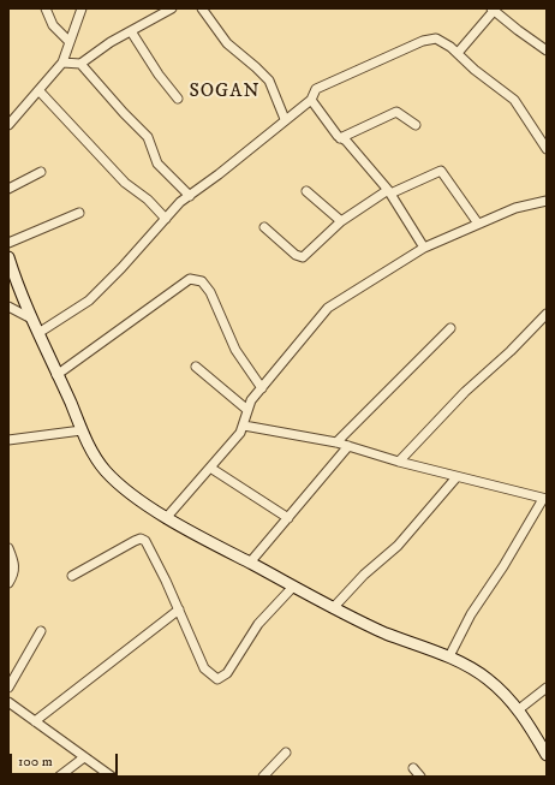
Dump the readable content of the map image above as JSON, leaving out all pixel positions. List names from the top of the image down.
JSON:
{
  "districts": ["SOGAN"],
  "scale_bar": "100 m"
}
